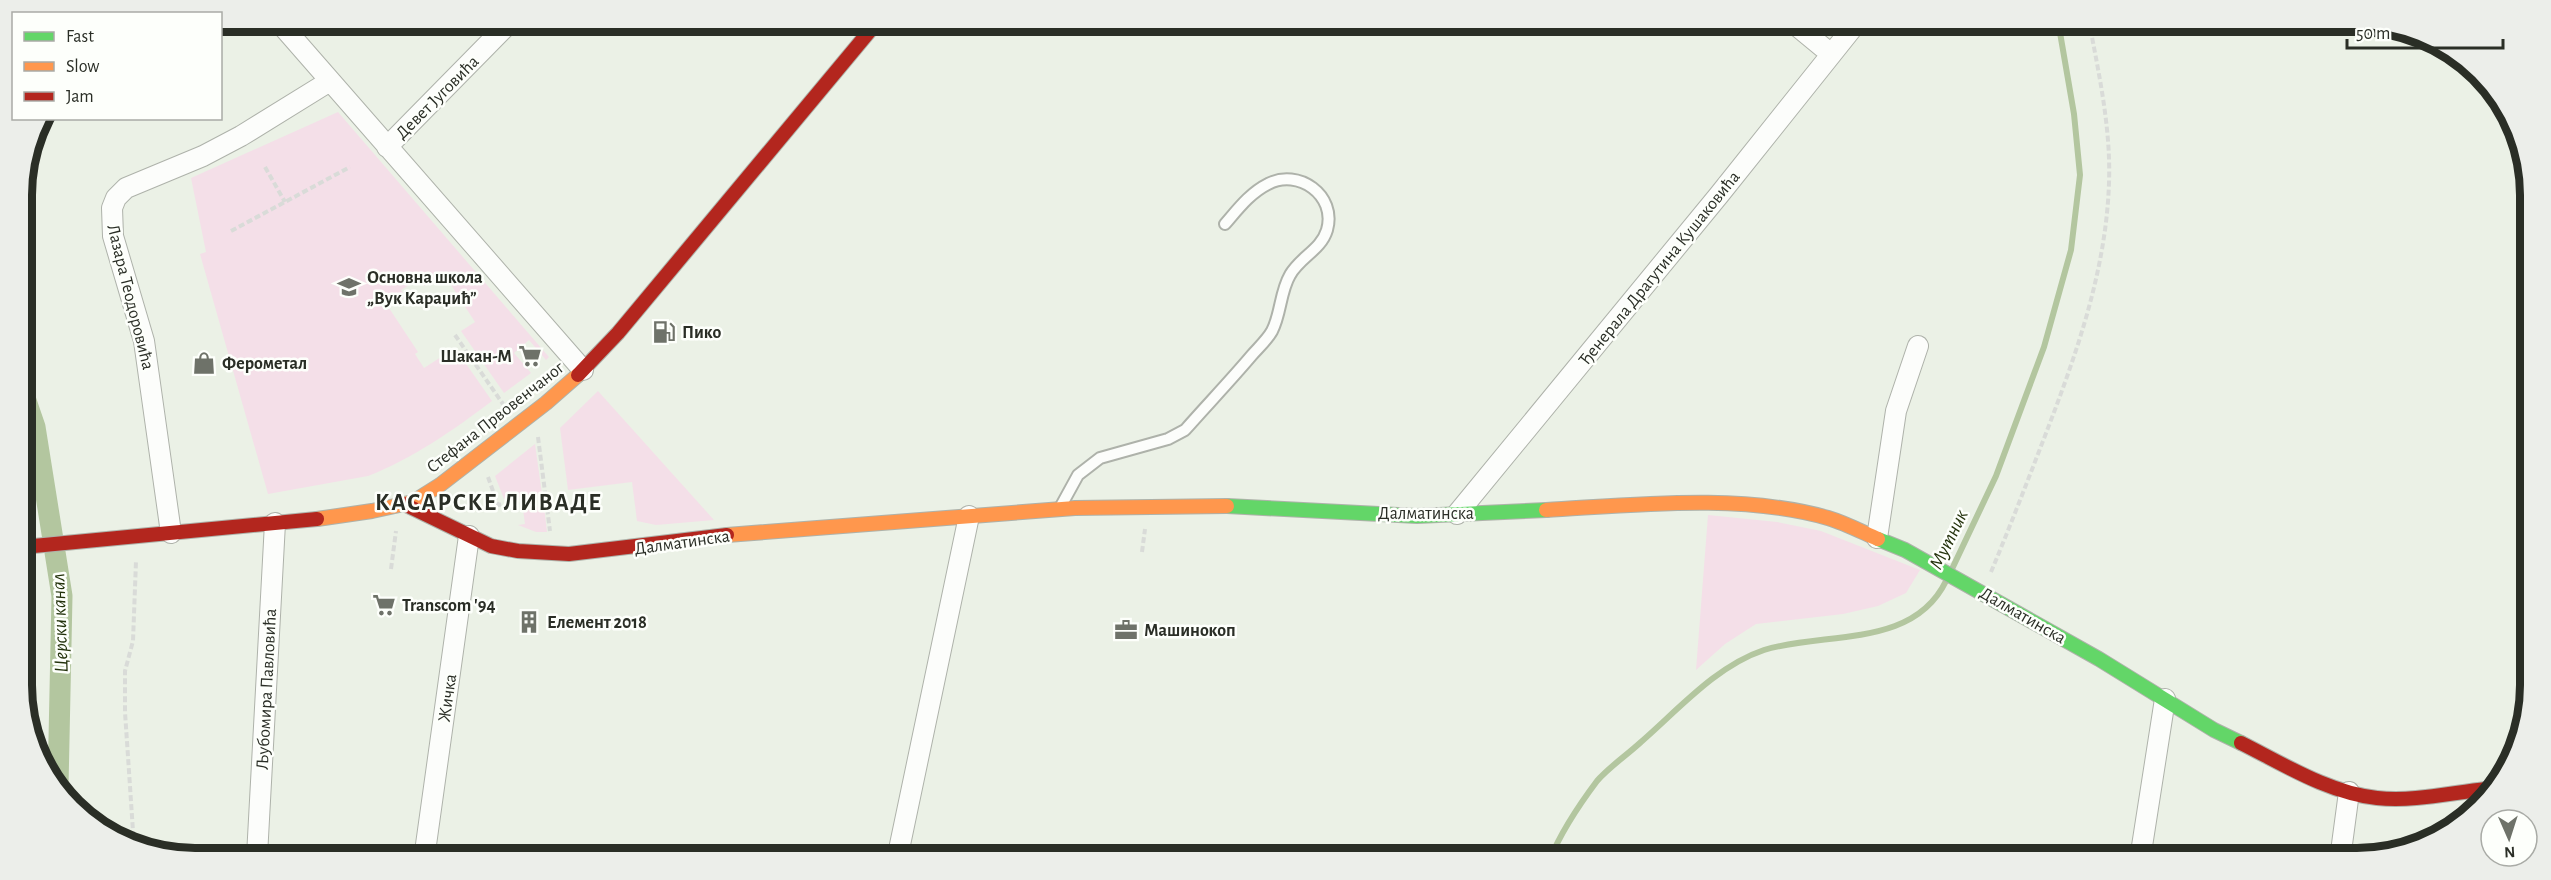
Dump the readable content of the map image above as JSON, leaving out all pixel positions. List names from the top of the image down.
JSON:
{
  "streets": {
    "street": [
      "Девет Југовића",
      "Ђенерала Драгутина Кушаковића",
      "Лазара Теодоровића",
      "Стефана Првовенчаног",
      "Далматинска",
      "Љубомира Павловића",
      "Жичка"
    ]
  },
  "crossings": [
    ["Ђенерала Драгутина Кушаковића", "Далматинска"],
    ["Лазара Теодоровића", "Стефана Првовенчаног"],
    ["Стефана Првовенчаног", "Далматинска"],
    ["Стефана Првовенчаног", "Љубомира Павловића"],
    ["Далматинска", "Жичка"]
  ],
  "districts": ["КАСАРСКЕ ЛИВАДЕ"],
  "water": ["Мутник", "Церски канал"],
  "places": {
    "school or university": ["Основна школа „Вук Караџић”"],
    "fuel station": ["Пико"],
    "supermarket": ["Шакан-М", "Transcom '94"],
    "shop": ["Ферометал"],
    "building": ["Елемент 2018"],
    "office": ["Машинокоп"]
  },
  "legend": ["Fast", "Slow", "Jam"],
  "scale_bar": "50 m",
  "north": "bottom"
}
